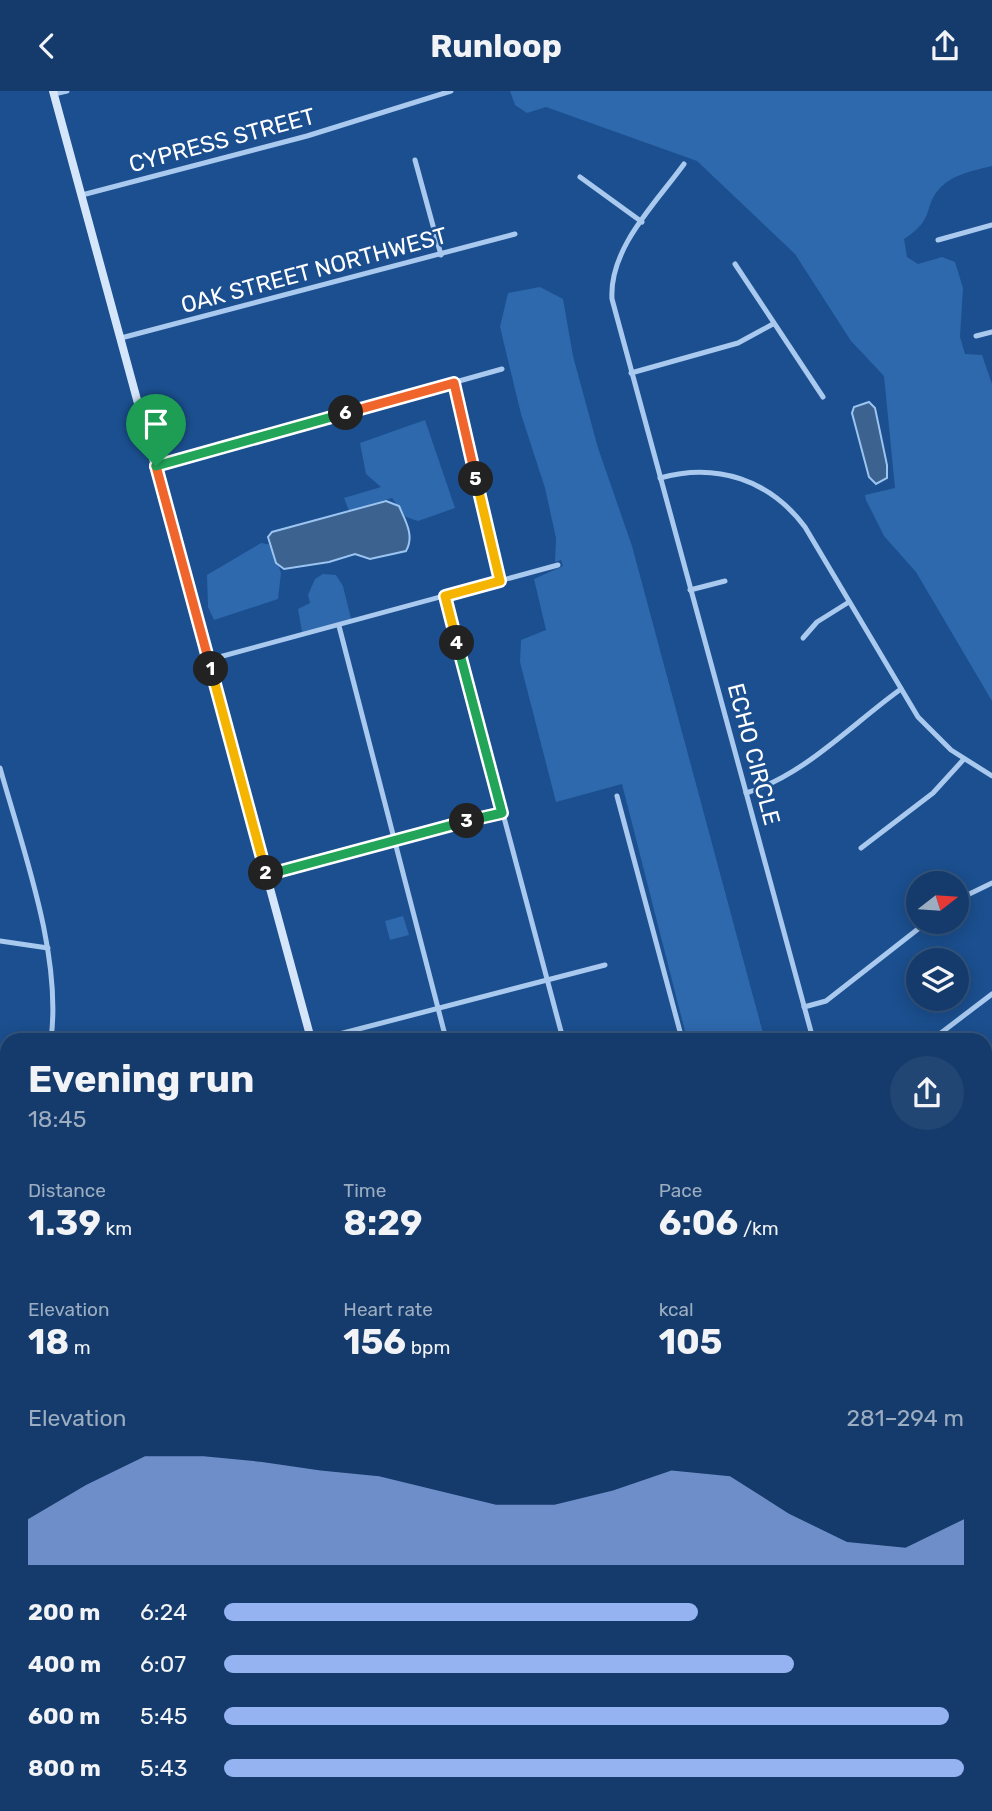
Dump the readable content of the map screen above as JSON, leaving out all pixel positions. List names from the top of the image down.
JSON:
{
  "streets": {
    "street": ["CYPRESS STREET", "OAK STREET NORTHWEST", "ECHO CIRCLE"]
  },
  "north": "right",
  "page": {
    "header": "Runloop",
    "pins": [
      "6",
      "5",
      "4",
      "1",
      "3",
      "2"
    ],
    "heading": ["Evening run", "18:45"],
    "stats": [
      ["Distance", "1.39 km"],
      ["Time", "8:29"],
      ["Pace", "6:06 /km"],
      ["Elevation", "18 m"],
      ["Heart rate", "156 bpm"],
      ["kcal", "105"]
    ],
    "chart": ["Elevation", "281–294 m"],
    "list": [
      {
        "name": "200 m",
        "note": "6:24"
      },
      {
        "name": "400 m",
        "note": "6:07"
      },
      {
        "name": "600 m",
        "note": "5:45"
      },
      {
        "name": "800 m",
        "note": "5:43"
      }
    ]
  }
}
